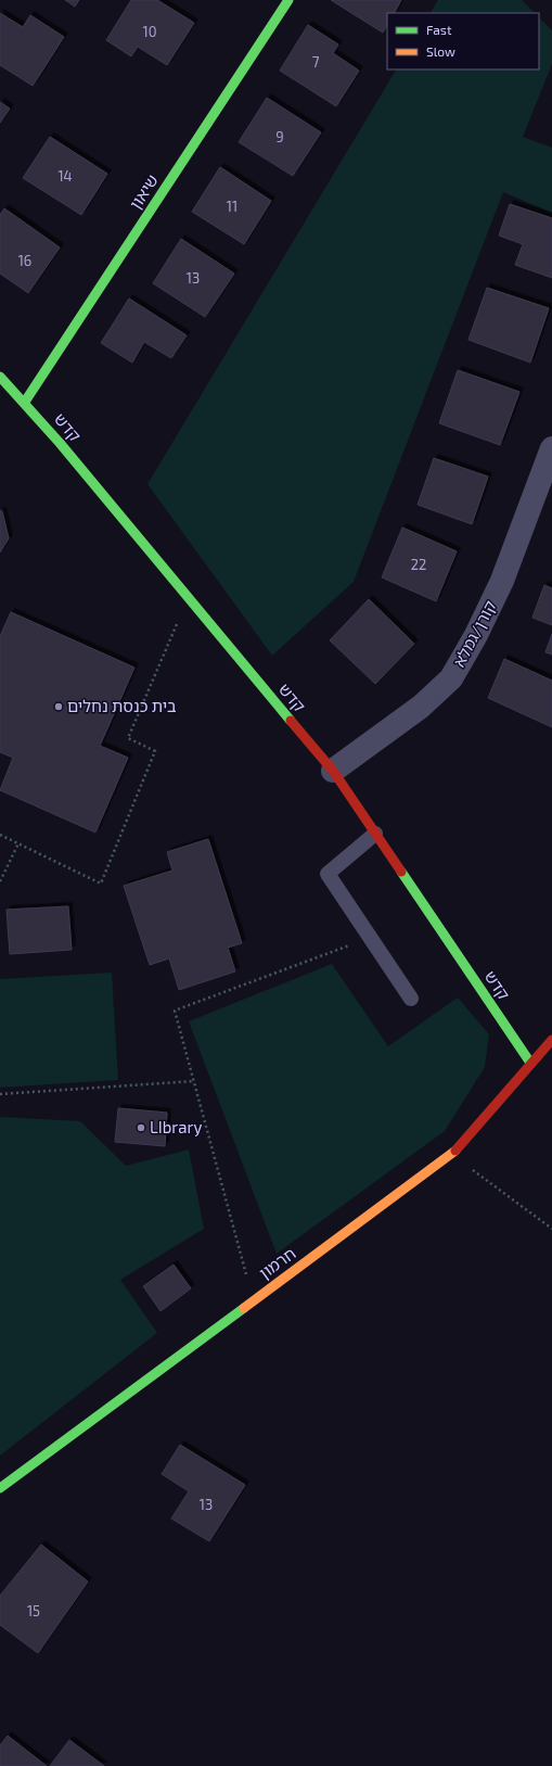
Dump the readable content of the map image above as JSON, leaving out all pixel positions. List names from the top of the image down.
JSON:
{
  "streets": {
    "street": [
      "שיאון",
      "קדש",
      "קורן/גמלא",
      "חרמון"
    ]
  },
  "crossings": [
    ["שיאון", "קדש"],
    ["קדש", "קורן/גמלא"],
    ["קדש", "חרמון"]
  ],
  "places": ["בית כנסת נחלים", "LIbrary"],
  "house_numbers": [
    "10",
    "7",
    "9",
    "14",
    "11",
    "16",
    "13",
    "22",
    "13",
    "15"
  ],
  "legend": ["Fast", "Slow"]
}
